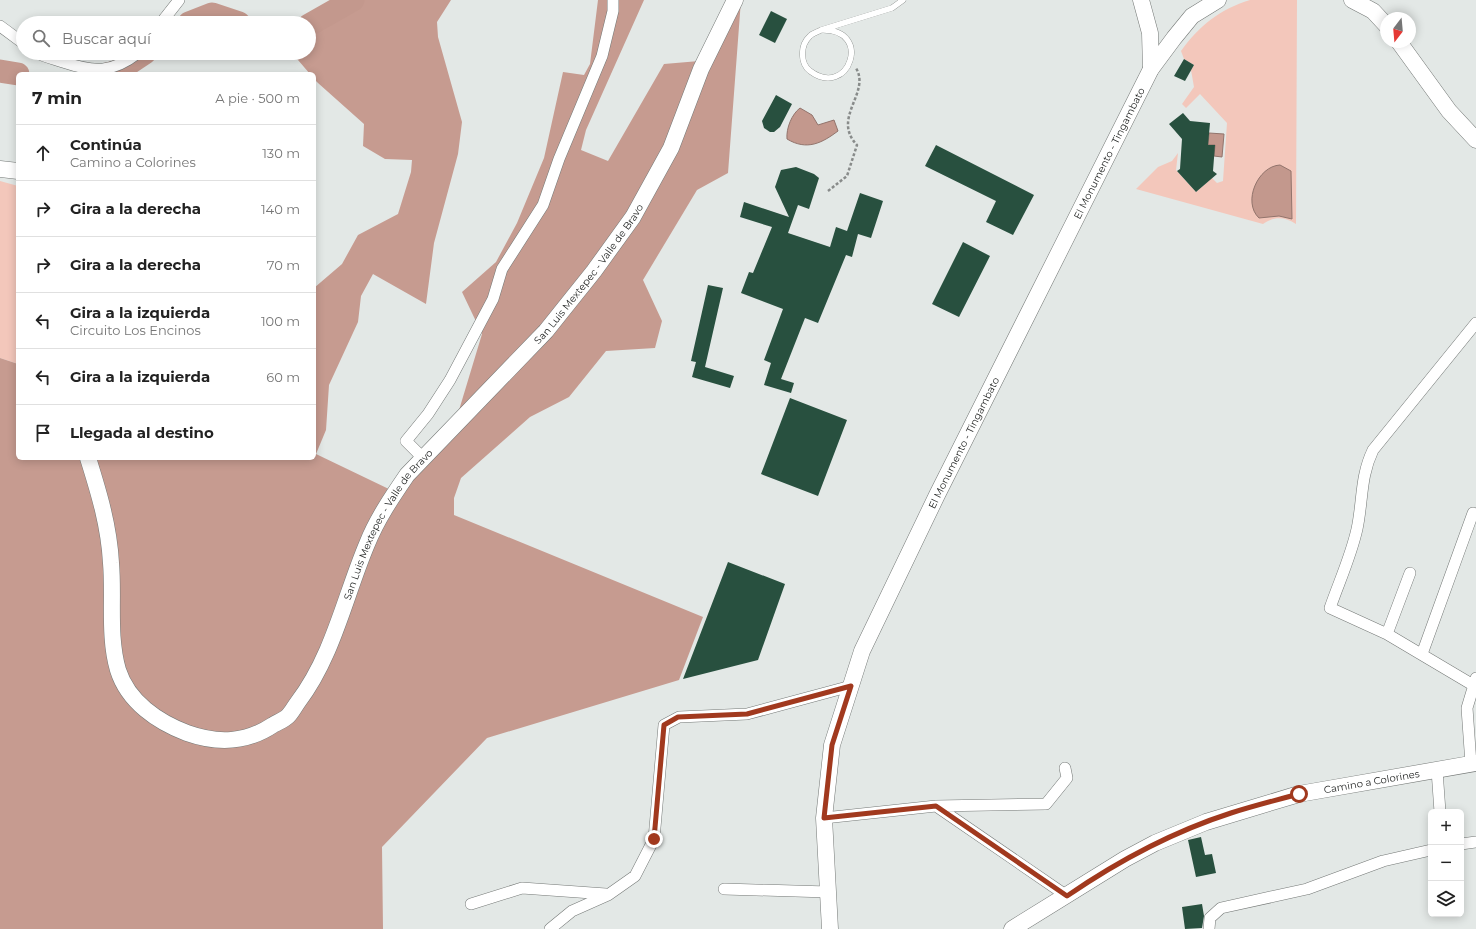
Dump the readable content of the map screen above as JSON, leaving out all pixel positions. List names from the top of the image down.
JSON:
{
  "streets": {
    "main road": ["El Monumento - Tingambato", "San Luis Mextepec - Valle de Bravo", "Camino a Colorines"]
  },
  "north": "bottom",
  "page": {
    "search": "Buscar aquí",
    "heading": ["7 min", "A pie · 500 m"],
    "list": [
      ["Continúa", "Camino a Colorines", "130 m"],
      ["Gira a la derecha", "140 m"],
      ["Gira a la derecha", "70 m"],
      ["Gira a la izquierda", "Circuito Los Encinos", "100 m"],
      ["Gira a la izquierda", "60 m"],
      "Llegada al destino"
    ],
    "map_buttons": ["+", "−"]
  }
}
